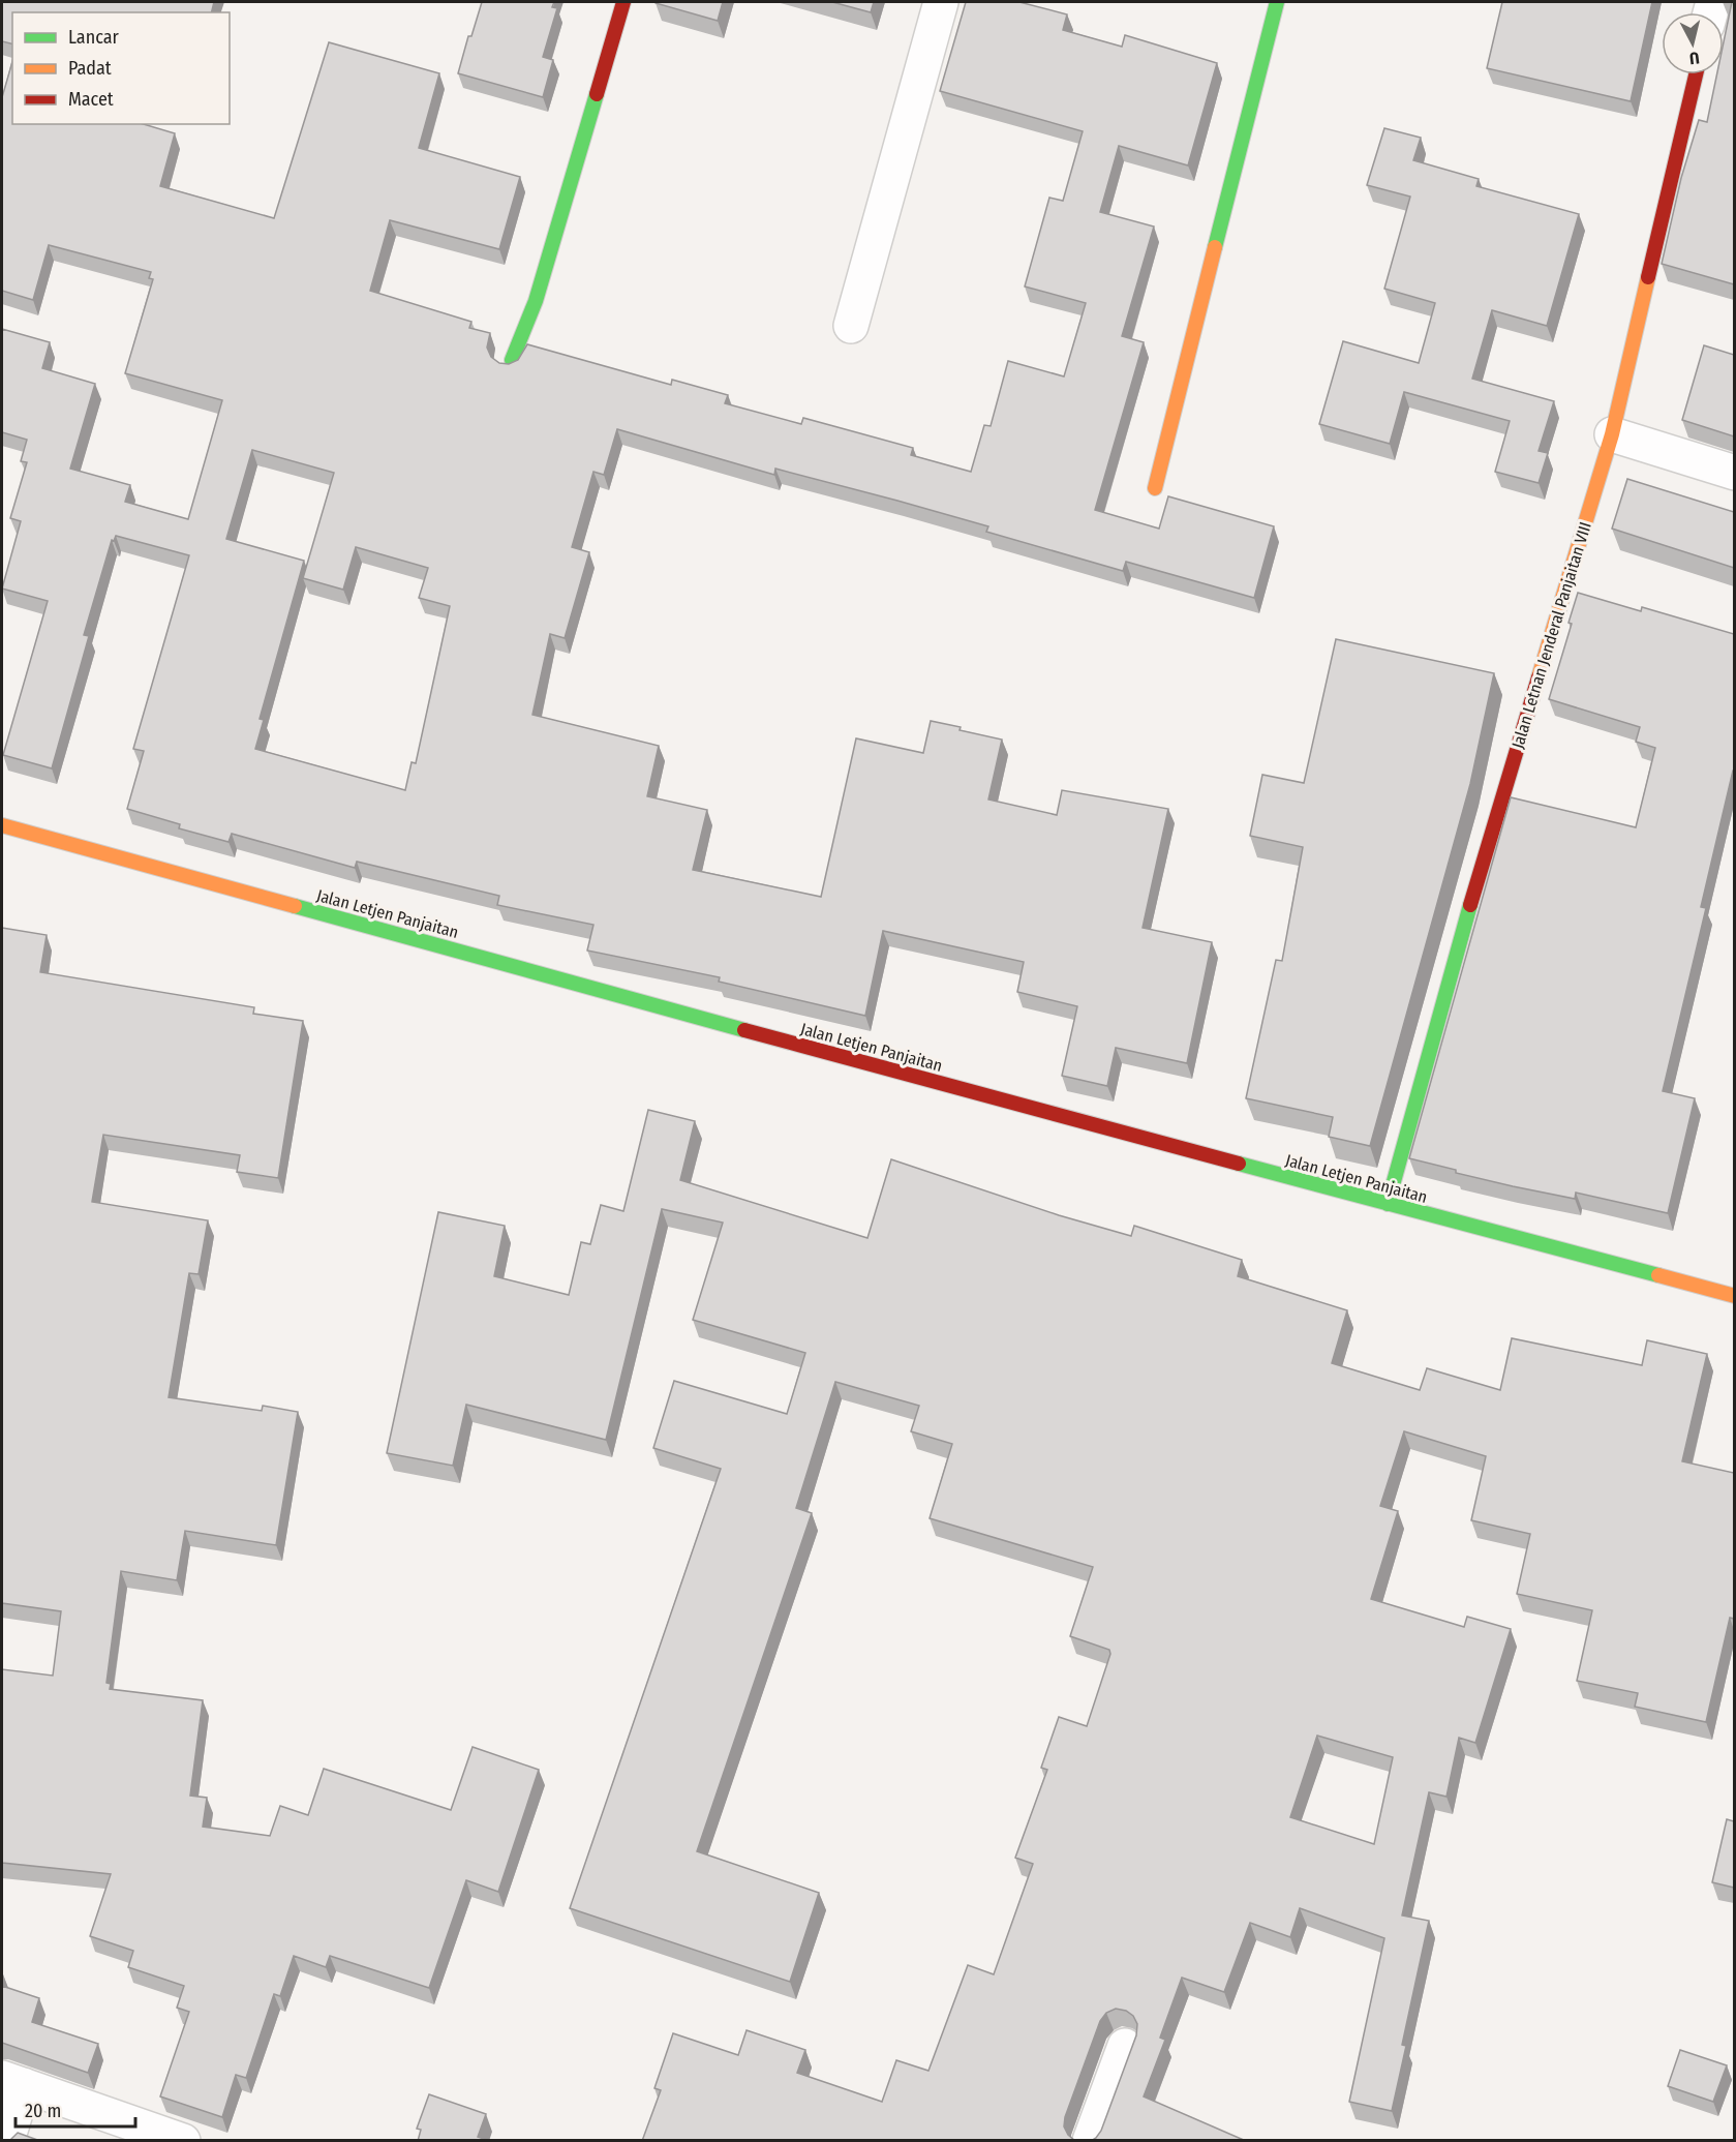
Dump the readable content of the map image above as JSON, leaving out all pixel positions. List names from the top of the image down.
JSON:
{
  "streets": {
    "main road": ["Jalan Letnan Jenderal Panjaitan VIII", "Jalan Letjen Panjaitan"]
  },
  "crossings": [
    ["Jalan Letnan Jenderal Panjaitan VIII", "Jalan Letjen Panjaitan"]
  ],
  "legend": ["Lancar", "Padat", "Macet"],
  "scale_bar": "20 m",
  "north": "bottom"
}
